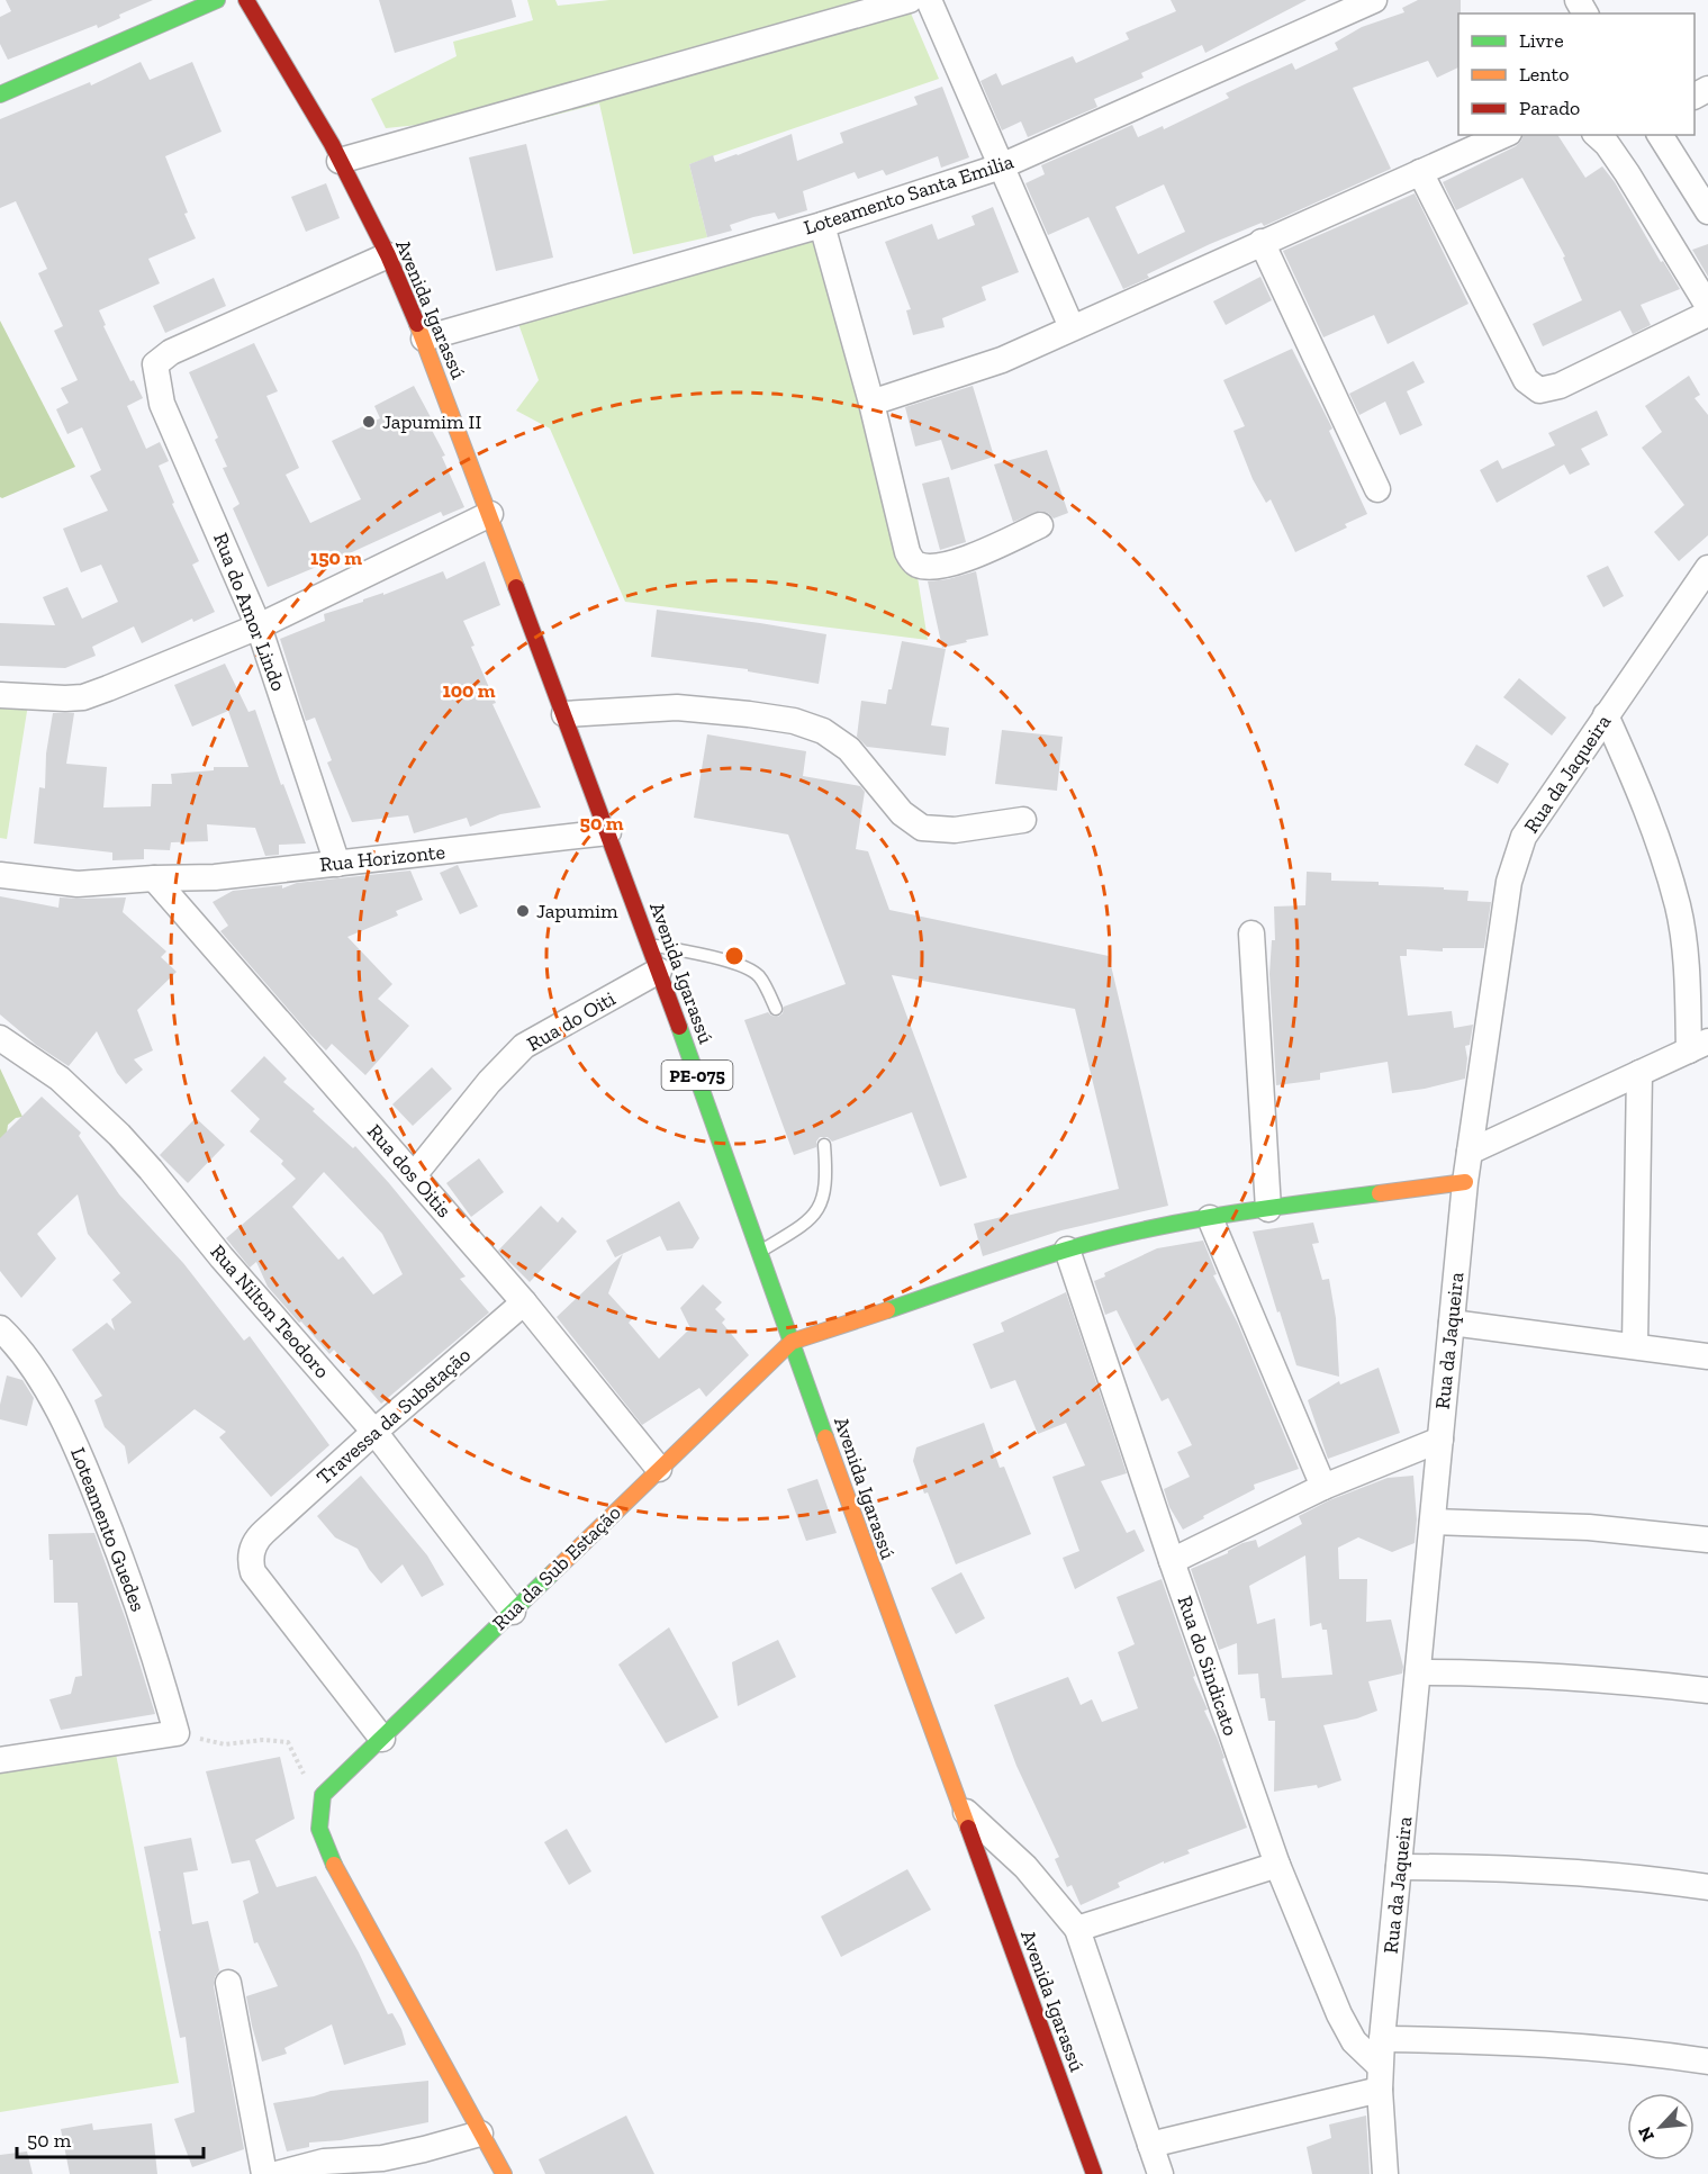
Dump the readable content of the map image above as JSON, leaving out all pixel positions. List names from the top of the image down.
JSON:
{
  "streets": {
    "main road": ["Avenida Igarassú", "PE-075", "Rua da Sub Estação"],
    "street": [
      "Loteamento Santa Emilia",
      "Rua do Amor Lindo",
      "Rua da Jaqueira",
      "Rua Horizonte",
      "Rua do Oiti",
      "Rua dos Oitis",
      "Rua Nilton Teodoro",
      "Travessa da Substação",
      "Loteamento Guedes",
      "Rua do Sindicato"
    ]
  },
  "crossings": [
    ["Loteamento Santa Emilia", "Avenida Igarassú"],
    ["Avenida Igarassú", "Rua do Amor Lindo"],
    ["Avenida Igarassú", "Rua Horizonte"],
    ["Avenida Igarassú", "Rua do Oiti"],
    ["Avenida Igarassú", "Rua da Sub Estação"],
    ["Rua do Amor Lindo", "Rua Horizonte"],
    ["Rua da Jaqueira", "Rua do Sindicato"],
    ["Rua Horizonte", "Rua dos Oitis"],
    ["Rua do Oiti", "Rua dos Oitis"],
    ["Rua dos Oitis", "Travessa da Substação"],
    ["Rua dos Oitis", "Rua da Sub Estação"],
    ["Rua Nilton Teodoro", "Travessa da Substação"],
    ["Rua Nilton Teodoro", "Rua da Sub Estação"],
    ["Travessa da Substação", "Rua da Sub Estação"]
  ],
  "places": ["Japumim II", "Japumim"],
  "legend": ["Livre", "Lento", "Parado"],
  "scale_bar": "50 m",
  "north": "bottom left",
  "rings": ["150 m", "100 m", "50 m"]
}
